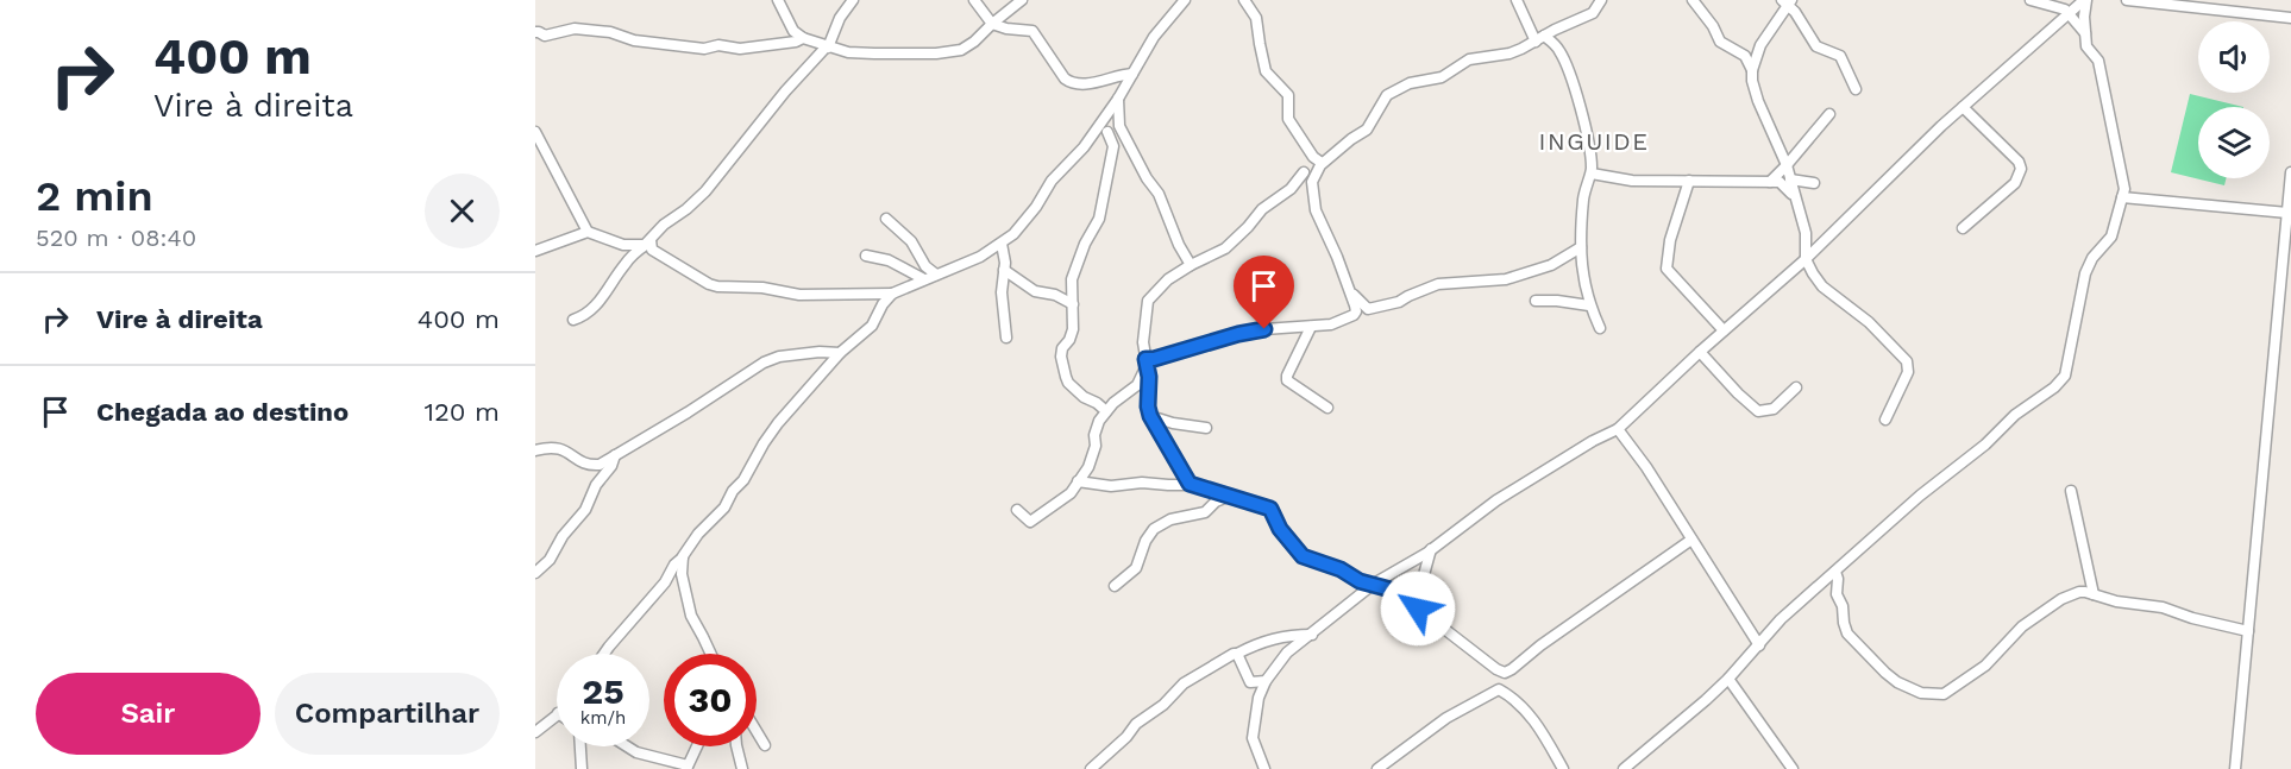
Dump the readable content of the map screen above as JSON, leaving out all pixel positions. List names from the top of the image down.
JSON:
{
  "districts": ["INGUIDE"],
  "page": {
    "turn": ["400 m", "Vire à direita"],
    "heading": ["2 min", "520 m · 08:40"],
    "list": [
      {
        "name": "Vire à direita",
        "value": "400 m"
      },
      {
        "name": "Chegada ao destino",
        "value": "120 m"
      }
    ],
    "speed": "25 km/h",
    "limit": "30",
    "buttons": ["Sair", "Compartilhar"]
  }
}
